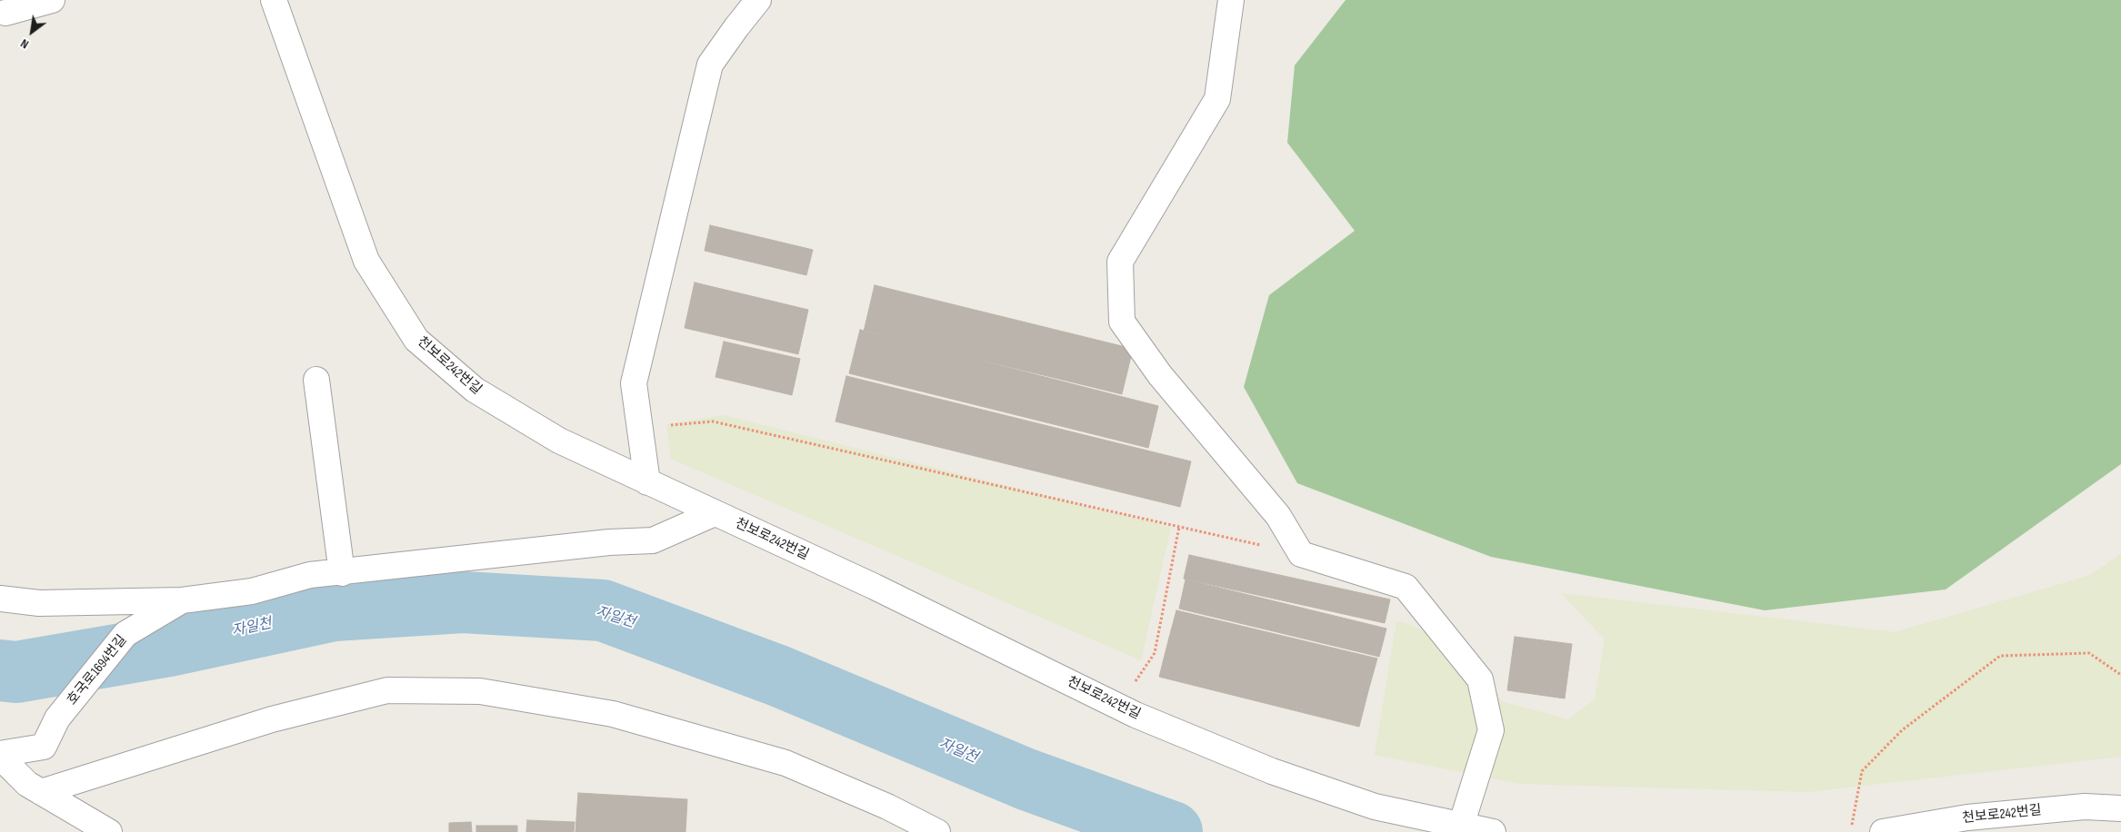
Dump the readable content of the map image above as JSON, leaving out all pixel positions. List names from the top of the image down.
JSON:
{
  "streets": {
    "street": ["천보로242번길", "호국로1694번길"]
  },
  "crossings": [
    ["천보로242번길", "호국로1694번길"]
  ],
  "water": ["자일천"],
  "north": "bottom left"
}
